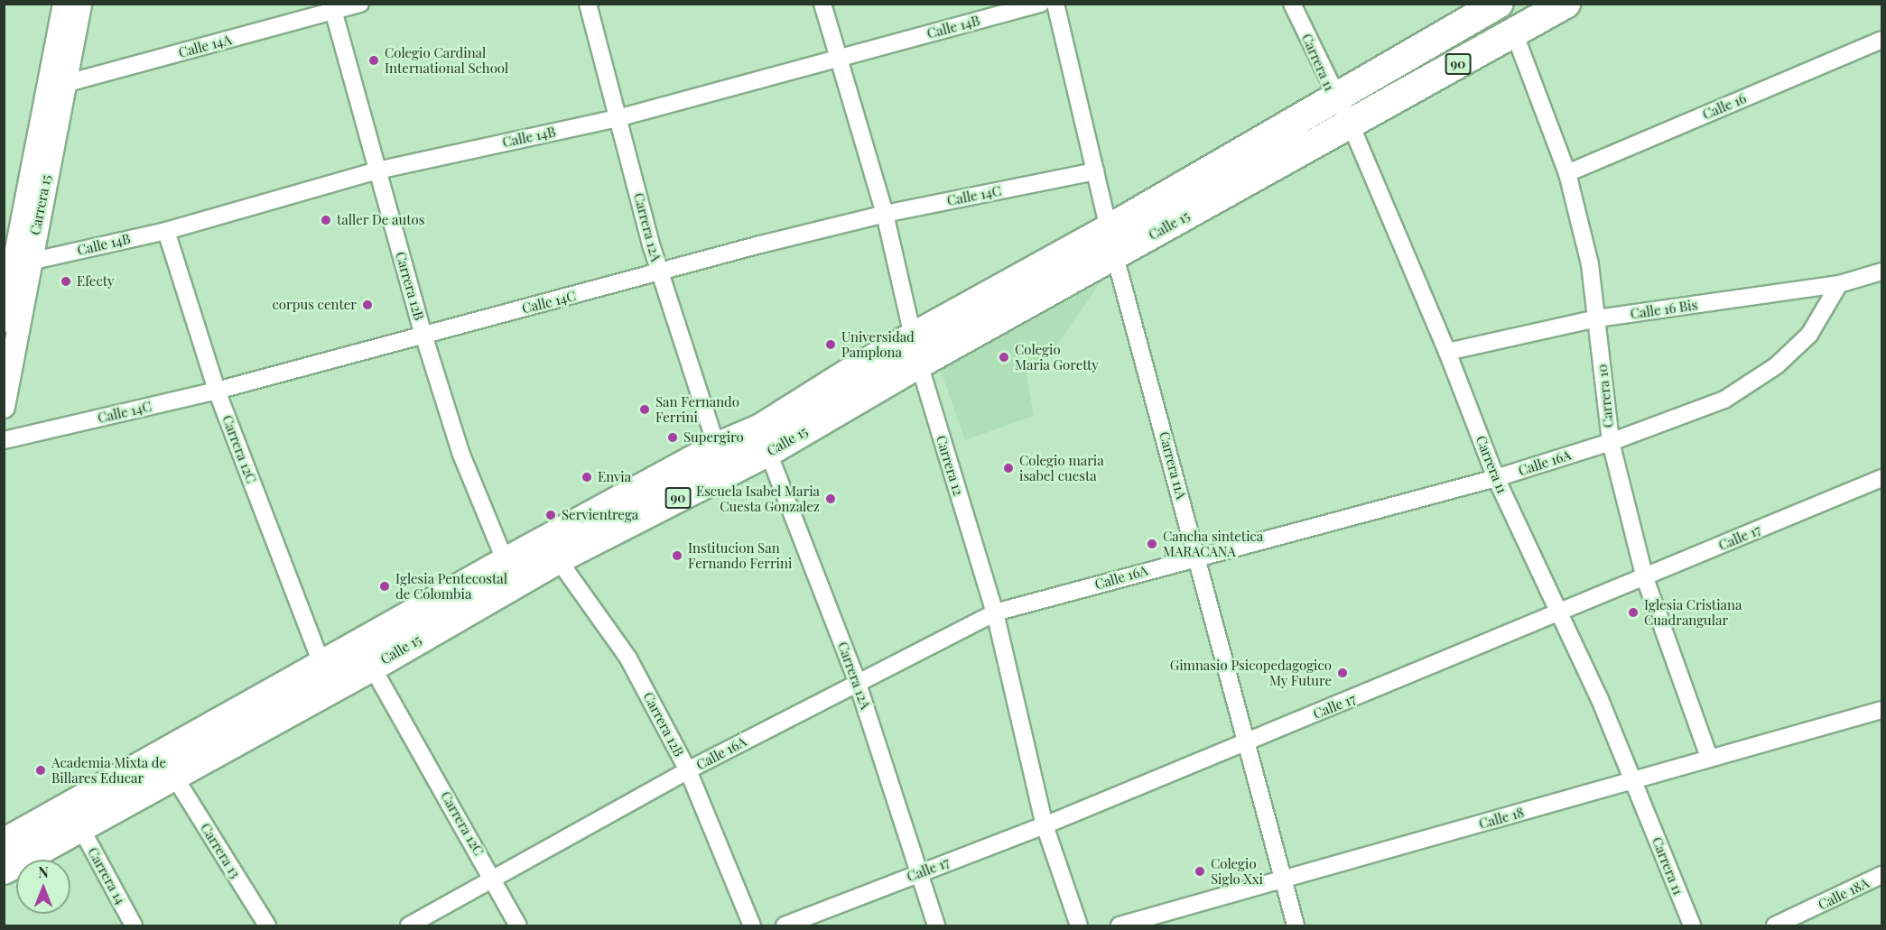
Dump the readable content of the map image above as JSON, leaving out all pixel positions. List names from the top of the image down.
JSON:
{
  "streets": {
    "highway": ["90", "Calle 15"],
    "main road": ["Carrera 15"],
    "street": [
      "Calle 14B",
      "Calle 14A",
      "Carrera 11",
      "Calle 16",
      "Calle 14C",
      "Carrera 12A",
      "Carrera 12B",
      "Calle 16 Bis",
      "Carrera 10",
      "Carrera 12C",
      "Calle 16A",
      "Carrera 12",
      "Carrera 11A",
      "Calle 17",
      "Calle 18",
      "Carrera 13",
      "Carrera 14",
      "Calle 18A"
    ]
  },
  "crossings": [
    ["Calle 14B", "Carrera 15"],
    ["Calle 14B", "Carrera 12A"],
    ["Calle 14B", "Carrera 12B"],
    ["Calle 14B", "Carrera 12C"],
    ["Calle 14B", "Carrera 12"],
    ["Calle 14A", "Carrera 15"],
    ["Calle 14A", "Carrera 12B"],
    ["Carrera 11", "Calle 15"],
    ["Carrera 11", "Calle 16 Bis"],
    ["Carrera 11", "Calle 16A"],
    ["Carrera 11", "Calle 17"],
    ["Carrera 11", "Calle 18"],
    ["Calle 16", "Carrera 10"],
    ["Calle 14C", "Carrera 12A"],
    ["Calle 14C", "Carrera 12B"],
    ["Calle 14C", "Carrera 12C"],
    ["Calle 14C", "Carrera 12"],
    ["Calle 14C", "Carrera 11A"],
    ["Calle 15", "Carrera 12A"],
    ["Calle 15", "Carrera 12B"],
    ["Calle 15", "Carrera 10"],
    ["Calle 15", "Carrera 12C"],
    ["Calle 15", "Carrera 12"],
    ["Calle 15", "Carrera 11A"],
    ["Calle 15", "Carrera 13"],
    ["Calle 15", "Carrera 14"],
    ["Carrera 12A", "Calle 16A"],
    ["Carrera 12A", "Calle 17"],
    ["Carrera 12B", "Calle 16A"],
    ["Calle 16 Bis", "Carrera 10"],
    ["Calle 16 Bis", "Calle 16A"],
    ["Carrera 10", "Calle 16A"],
    ["Carrera 10", "Calle 17"],
    ["Carrera 10", "Calle 18"],
    ["Carrera 12C", "Calle 16A"],
    ["Calle 16A", "Carrera 12"],
    ["Calle 16A", "Carrera 11A"],
    ["Carrera 12", "Calle 17"],
    ["Carrera 11A", "Calle 17"],
    ["Carrera 11A", "Calle 18"]
  ],
  "places": [
    "Colegio Cardinal International School",
    "taller De autos",
    "Efecty",
    "corpus center",
    "Universidad Pamplona",
    "Colegio Maria Goretty",
    "San Fernando Ferrini",
    "Supergiro",
    "Colegio maria isabel cuesta",
    "Envia",
    "Escuela Isabel Maria Cuesta Gonzalez",
    "Servientrega",
    "Cancha sintetica MARACANA",
    "Institucion San Fernando Ferrini",
    "Iglesia Pentecostal de Colombia",
    "Iglesia Cristiana Cuadrangular",
    "Gimnasio Psicopedagogico My Future",
    "Academia Mixta de Billares Educar",
    "Colegio Siglo Xxi"
  ],
  "north": "top"
}
